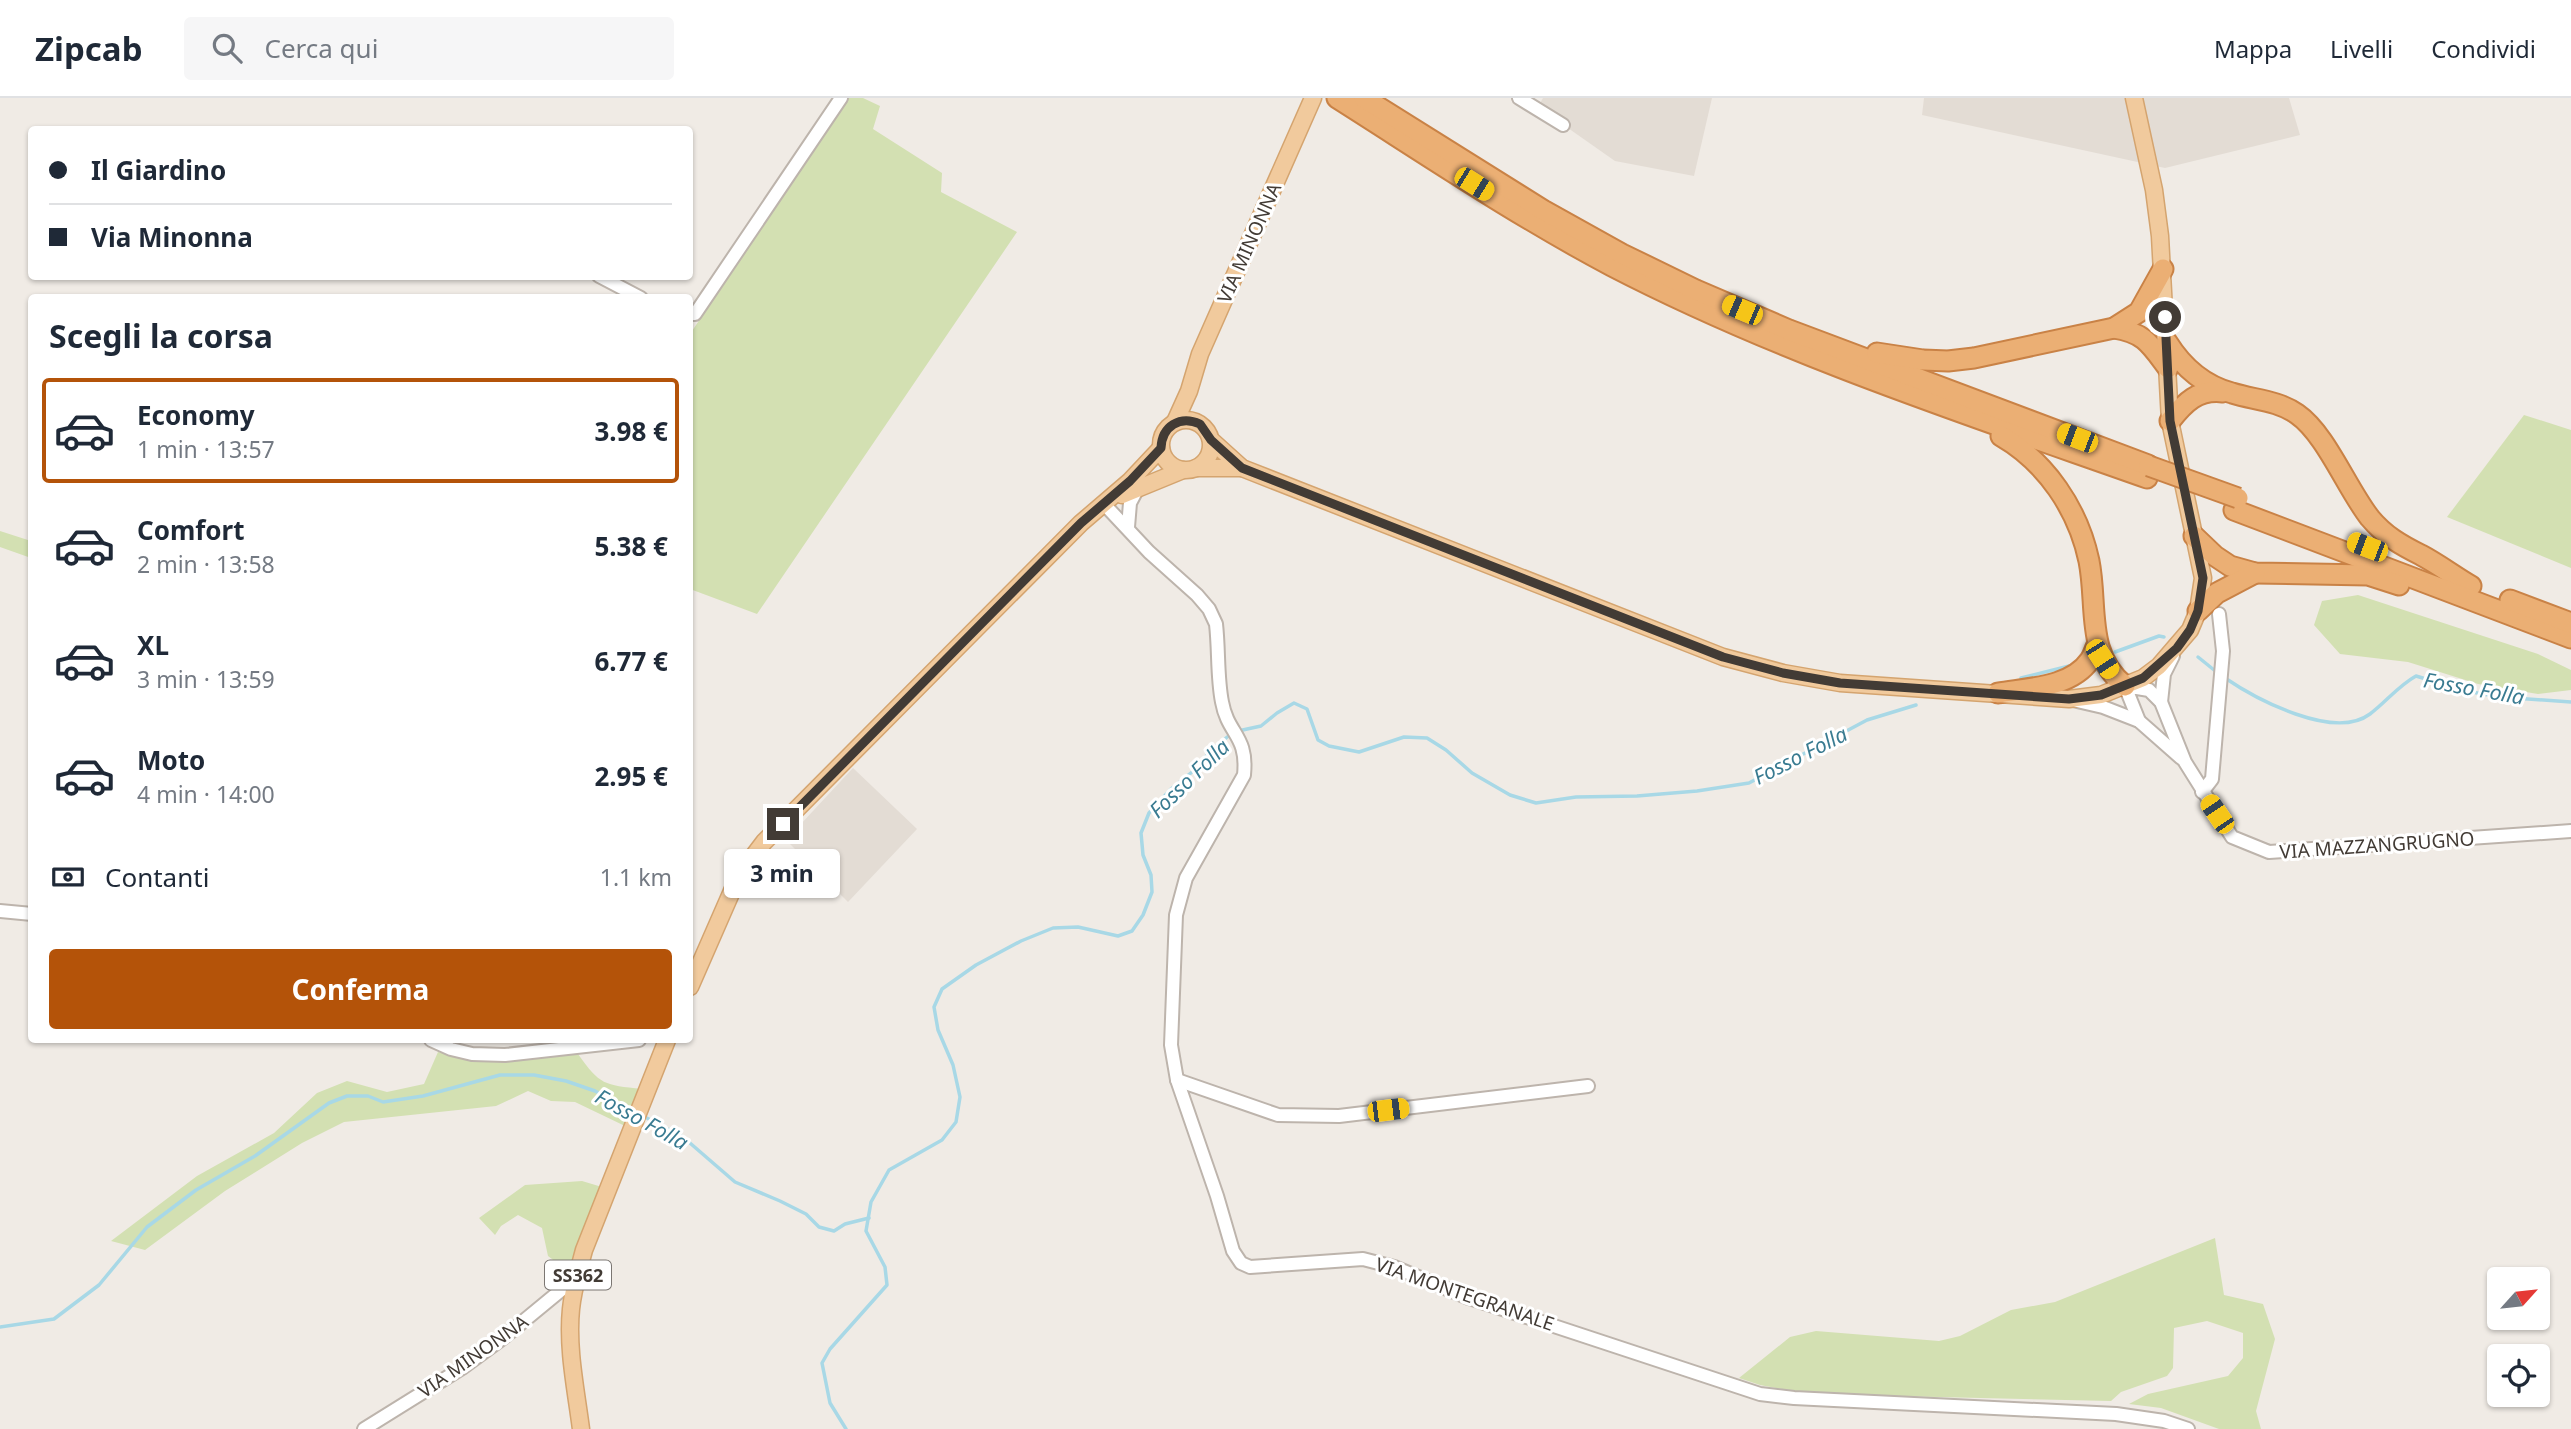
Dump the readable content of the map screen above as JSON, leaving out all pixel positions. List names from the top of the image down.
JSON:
{
  "streets": {
    "main road": ["VIA MINONNA", "SS362"],
    "street": ["VIA MAZZANGRUGNO", "VIA MONTEGRANALE"]
  },
  "crossings": [
    ["VIA MINONNA", "SS362"]
  ],
  "water": ["Fosso Folla"],
  "north": "top right",
  "page": {
    "header": "Zipcab",
    "search": "Cerca qui",
    "nav": ["Mappa", "Livelli", "Condividi"],
    "banner": ["Il Giardino", "Via Minonna"],
    "heading": "Scegli la corsa",
    "list": [
      {
        "name": "Economy",
        "note": "1 min · 13:57",
        "value": "3.98 €"
      },
      {
        "name": "Comfort",
        "note": "2 min · 13:58",
        "value": "5.38 €"
      },
      {
        "name": "XL",
        "note": "3 min · 13:59",
        "value": "6.77 €"
      },
      {
        "name": "Moto",
        "note": "4 min · 14:00",
        "value": "2.95 €"
      }
    ],
    "pay": ["Contanti", "1.1 km"],
    "bubble": "3 min",
    "buttons": "Conferma"
  }
}
